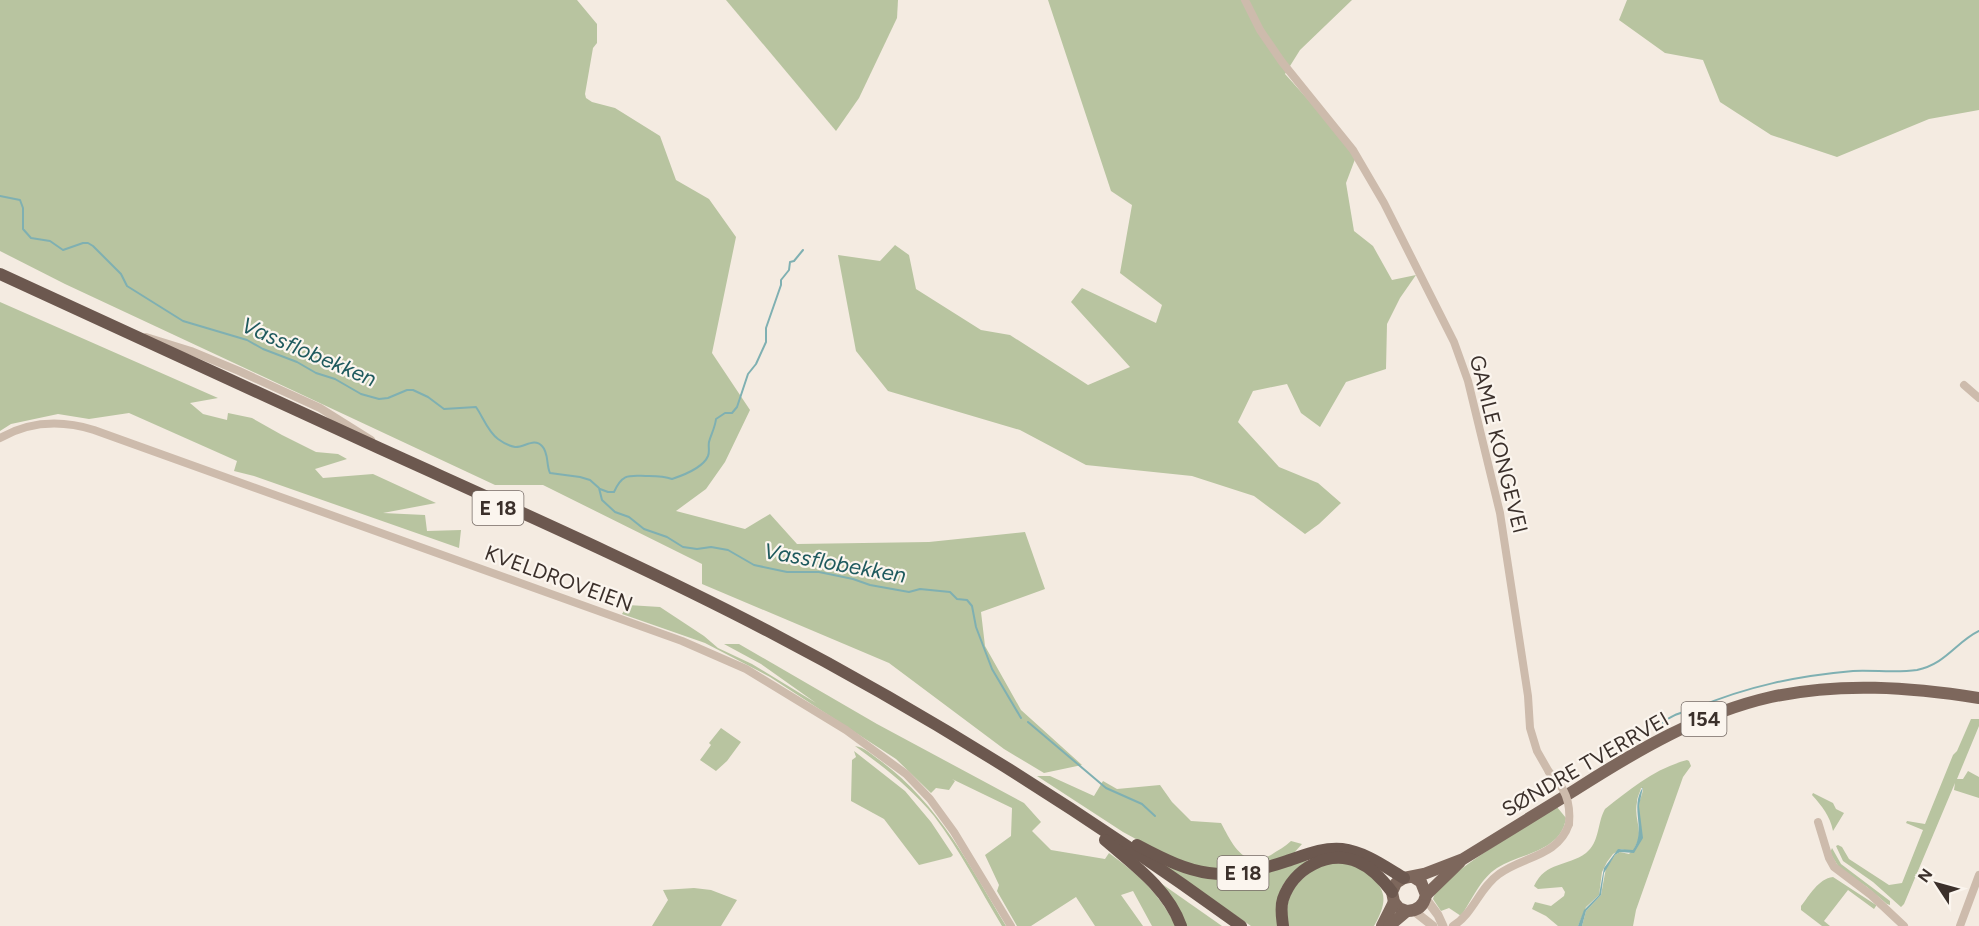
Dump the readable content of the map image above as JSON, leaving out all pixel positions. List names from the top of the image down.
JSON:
{
  "streets": {
    "highway": ["E 18"],
    "main road": ["154", "SØNDRE TVERRVEI"],
    "street": ["GAMLE KONGEVEI", "KVELDROVEIEN"]
  },
  "crossings": [
    ["E 18", "154"],
    ["154", "SØNDRE TVERRVEI"]
  ],
  "water": ["Vassflobekken"],
  "north": "top left"
}
